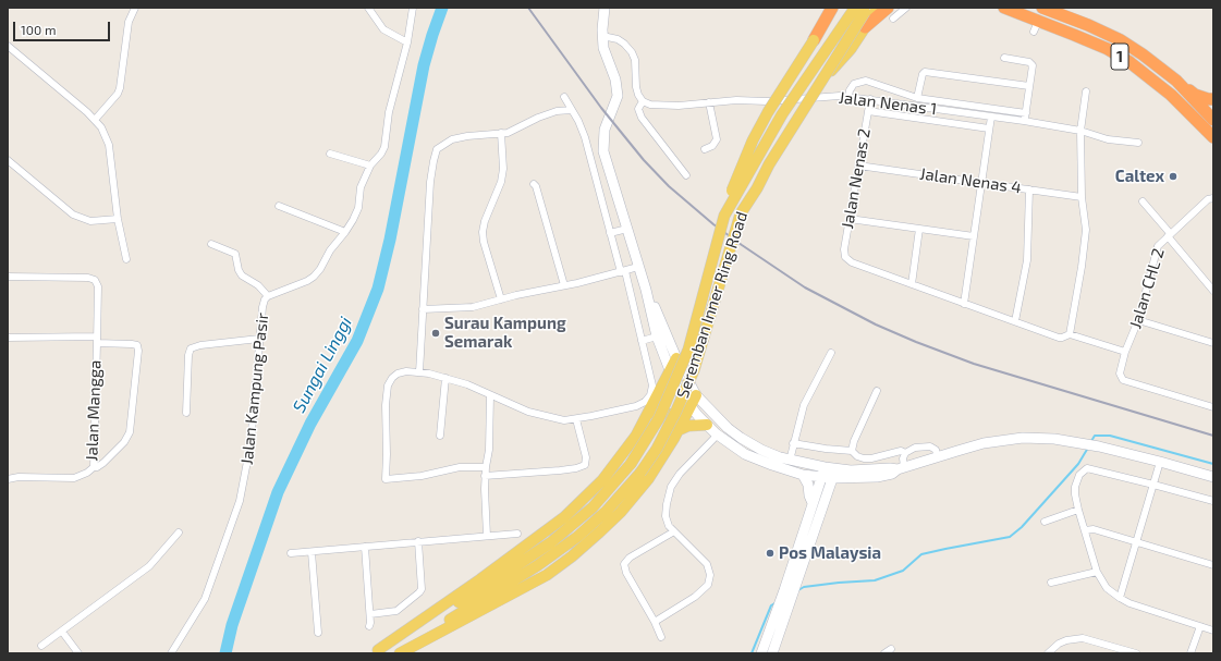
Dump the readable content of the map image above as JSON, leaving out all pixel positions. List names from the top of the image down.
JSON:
{
  "streets": {
    "highway": ["1"],
    "main road": ["Seremban Inner Ring Road"],
    "street": [
      "Jalan Nenas 1",
      "Jalan Nenas 2",
      "Jalan Nenas 4",
      "Jalan CHL 2",
      "Jalan Kampung Pasir",
      "Jalan Mangga"
    ]
  },
  "crossings": [
    ["Jalan Nenas 1", "Jalan Nenas 2"],
    ["Jalan Nenas 2", "Jalan Nenas 4"]
  ],
  "water": ["Sungai Linggi"],
  "places": ["Caltex", "Surau Kampung Semarak", "Pos Malaysia"],
  "scale_bar": "100 m"
}
